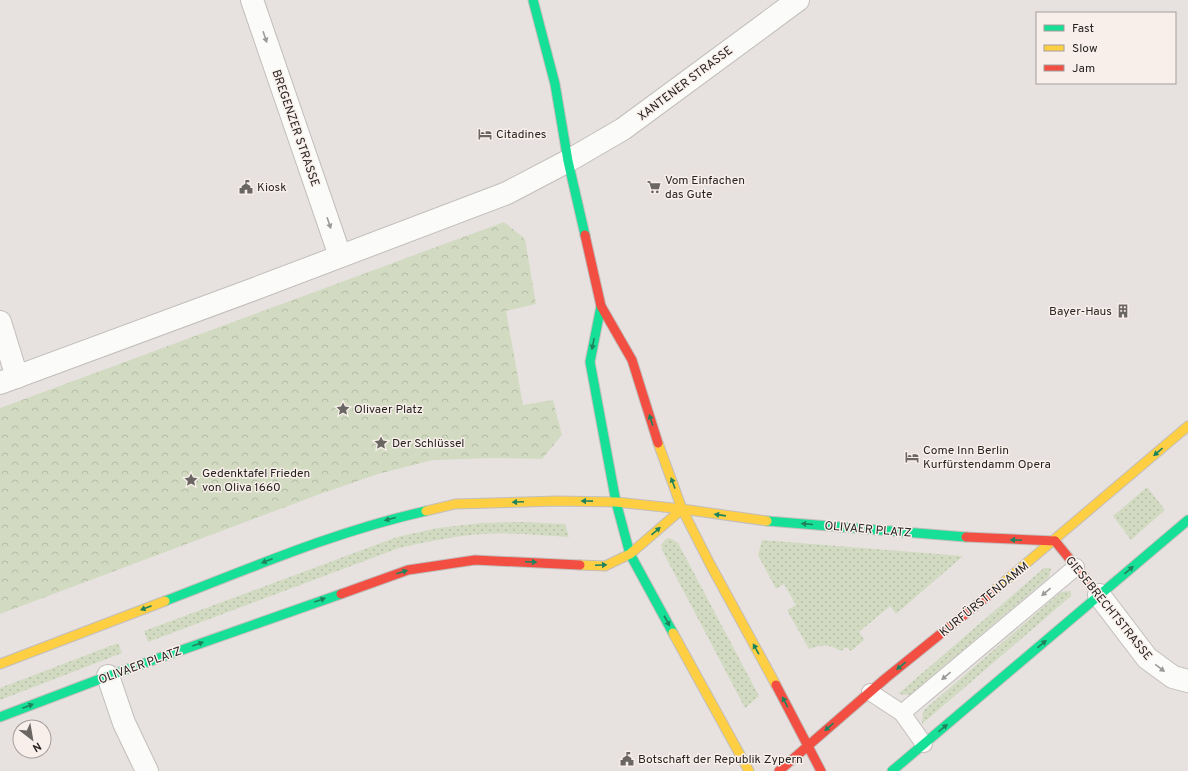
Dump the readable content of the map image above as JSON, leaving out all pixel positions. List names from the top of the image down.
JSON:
{
  "streets": {
    "main road": ["OLIVAER PLATZ", "KURFÜRSTENDAMM", "GIESEBRECHTSTRASSE"],
    "street": ["XANTENER STRASSE", "BREGENZER STRASSE"]
  },
  "crossings": [
    ["OLIVAER PLATZ", "KURFÜRSTENDAMM"],
    ["OLIVAER PLATZ", "GIESEBRECHTSTRASSE"],
    ["KURFÜRSTENDAMM", "GIESEBRECHTSTRASSE"]
  ],
  "one_way": ["BREGENZER STRASSE", "GIESEBRECHTSTRASSE"],
  "places": {
    "hotel": ["Citadines", "Come Inn Berlin Kurfürstendamm Opera"],
    "public building": ["Kiosk", "Botschaft der Republik Zypern"],
    "supermarket": ["Vom Einfachen das Gute"],
    "building": ["Bayer-Haus"],
    "place": ["Olivaer Platz", "Der Schlüssel", "Gedenktafel Frieden von Oliva 1660"]
  },
  "legend": ["Fast", "Slow", "Jam"],
  "north": "bottom right"
}
